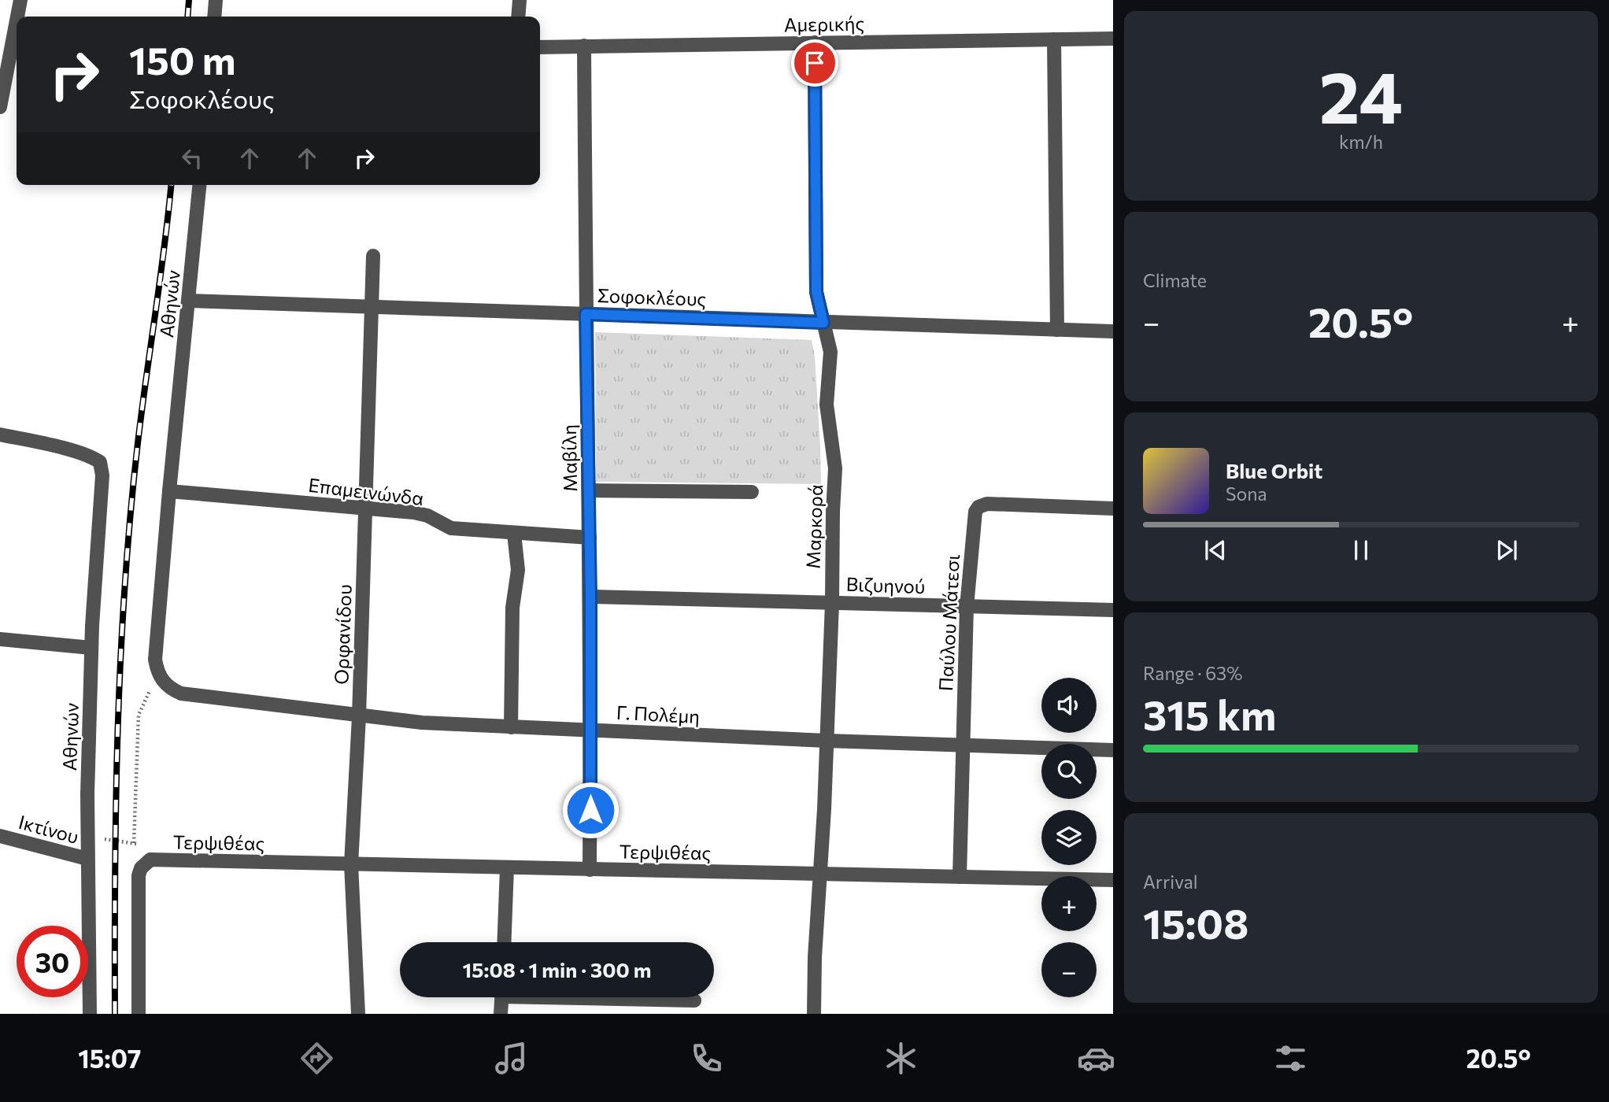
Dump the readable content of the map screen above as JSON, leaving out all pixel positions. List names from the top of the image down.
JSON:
{
  "streets": {
    "street": [
      "Αμερικής",
      "Σοφοκλέους",
      "Αθηνών",
      "Μαβίλη",
      "Επαμεινώνδα",
      "Μαρκορά",
      "Βιζυηνού",
      "Παύλου Μάτεσι",
      "Ορφανίδου",
      "Γ. Πολέμη",
      "Ικτίνου",
      "Τερψιθέας"
    ]
  },
  "crossings": [
    ["Αμερικής", "Μαβίλη"],
    ["Αμερικής", "Μαρκορά"],
    ["Σοφοκλέους", "Αθηνών"],
    ["Σοφοκλέους", "Μαβίλη"],
    ["Σοφοκλέους", "Μαρκορά"],
    ["Σοφοκλέους", "Ορφανίδου"],
    ["Αθηνών", "Επαμεινώνδα"],
    ["Αθηνών", "Γ. Πολέμη"],
    ["Αθηνών", "Ικτίνου"],
    ["Μαβίλη", "Επαμεινώνδα"],
    ["Μαβίλη", "Βιζυηνού"],
    ["Μαβίλη", "Γ. Πολέμη"],
    ["Μαβίλη", "Τερψιθέας"],
    ["Επαμεινώνδα", "Ορφανίδου"],
    ["Μαρκορά", "Βιζυηνού"],
    ["Μαρκορά", "Γ. Πολέμη"],
    ["Μαρκορά", "Τερψιθέας"],
    ["Βιζυηνού", "Παύλου Μάτεσι"],
    ["Παύλου Μάτεσι", "Γ. Πολέμη"],
    ["Παύλου Μάτεσι", "Τερψιθέας"],
    ["Ορφανίδου", "Γ. Πολέμη"],
    ["Ορφανίδου", "Τερψιθέας"]
  ],
  "page": {
    "tile": [
      ["24", "km/h"],
      "Climate",
      ["Range · 63%", "315 km"],
      ["Arrival", "15:08"]
    ],
    "turn": ["150 m", "Σοφοκλέους"],
    "heat": ["−", "20.5°", "+"],
    "song": ["Blue Orbit", "Sona"],
    "map_buttons": ["+", "−"],
    "limit": "30",
    "trip": "15:08 · 1 min · 300 m",
    "tabs": ["15:07", "20.5°"]
  }
}
